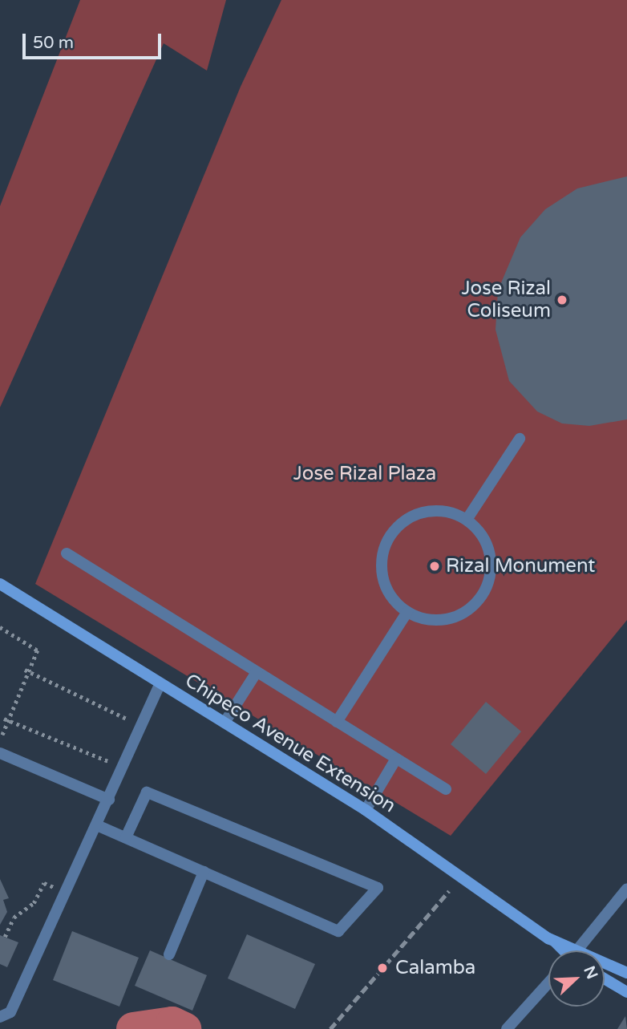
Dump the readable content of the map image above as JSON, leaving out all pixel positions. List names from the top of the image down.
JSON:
{
  "streets": {
    "main road": ["Chipeco Avenue Extension"]
  },
  "parks": ["Jose Rizal Plaza"],
  "places": ["Jose Rizal Coliseum", "Rizal Monument", "Calamba"],
  "scale_bar": "50 m",
  "north": "top right"
}
